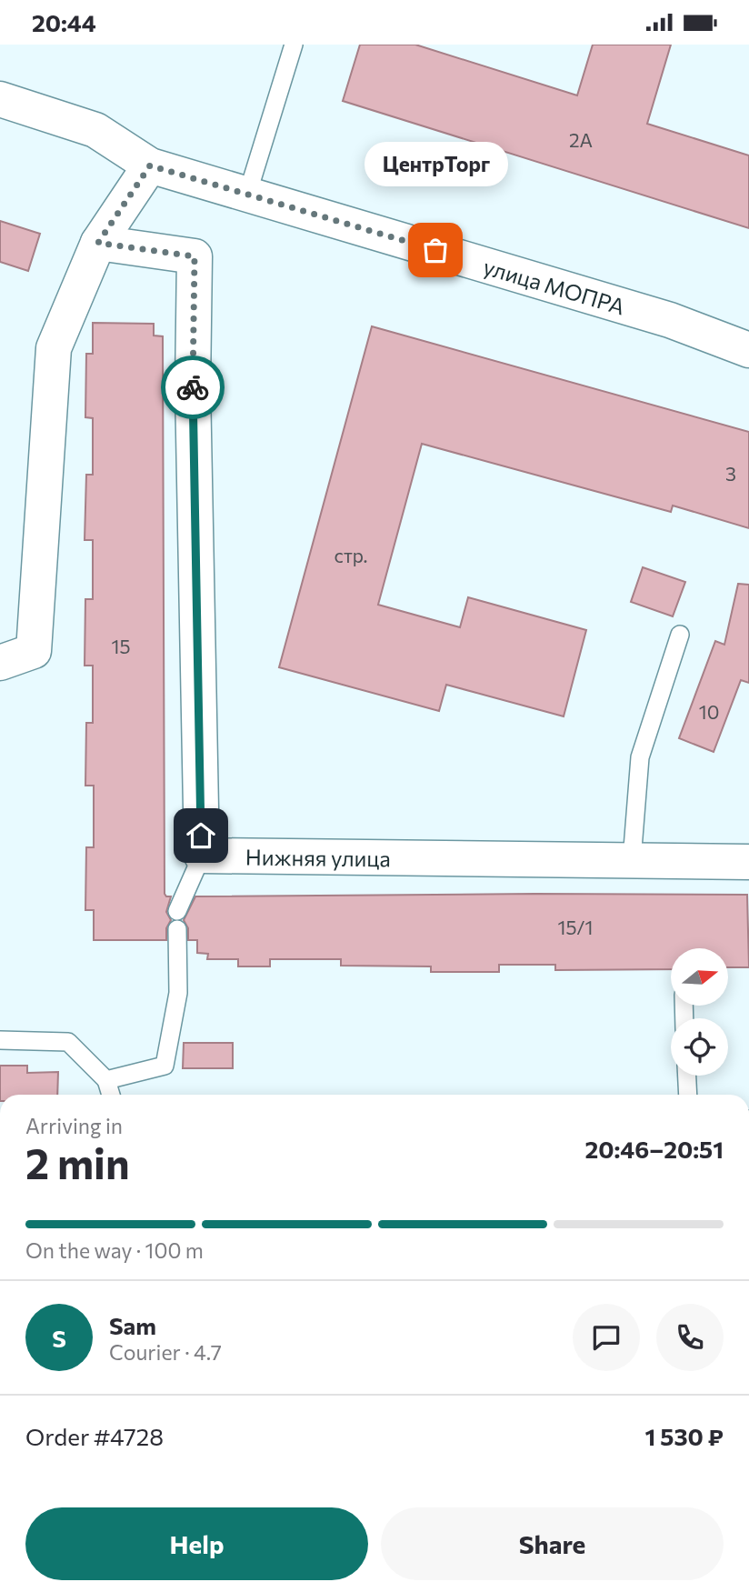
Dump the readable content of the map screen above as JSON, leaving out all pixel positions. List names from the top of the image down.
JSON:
{
  "streets": {
    "street": ["улица МОПРА", "Нижняя улица"]
  },
  "places": ["ЦентрТорг"],
  "house_numbers": [
    "2А",
    "3",
    "стр.",
    "15",
    "10",
    "15/1"
  ],
  "north": "right",
  "page": {
    "status": "20:44",
    "bubble": "ЦентрТорг",
    "heading": ["2 min", "Arriving in", "20:46–20:51"],
    "panel": [
      "Sam",
      "Courier · 4.7",
      "Order #4728",
      "1 530 ₽"
    ],
    "bar": "On the way · 100 m",
    "round": "S",
    "buttons": ["Help", "Share"]
  }
}
